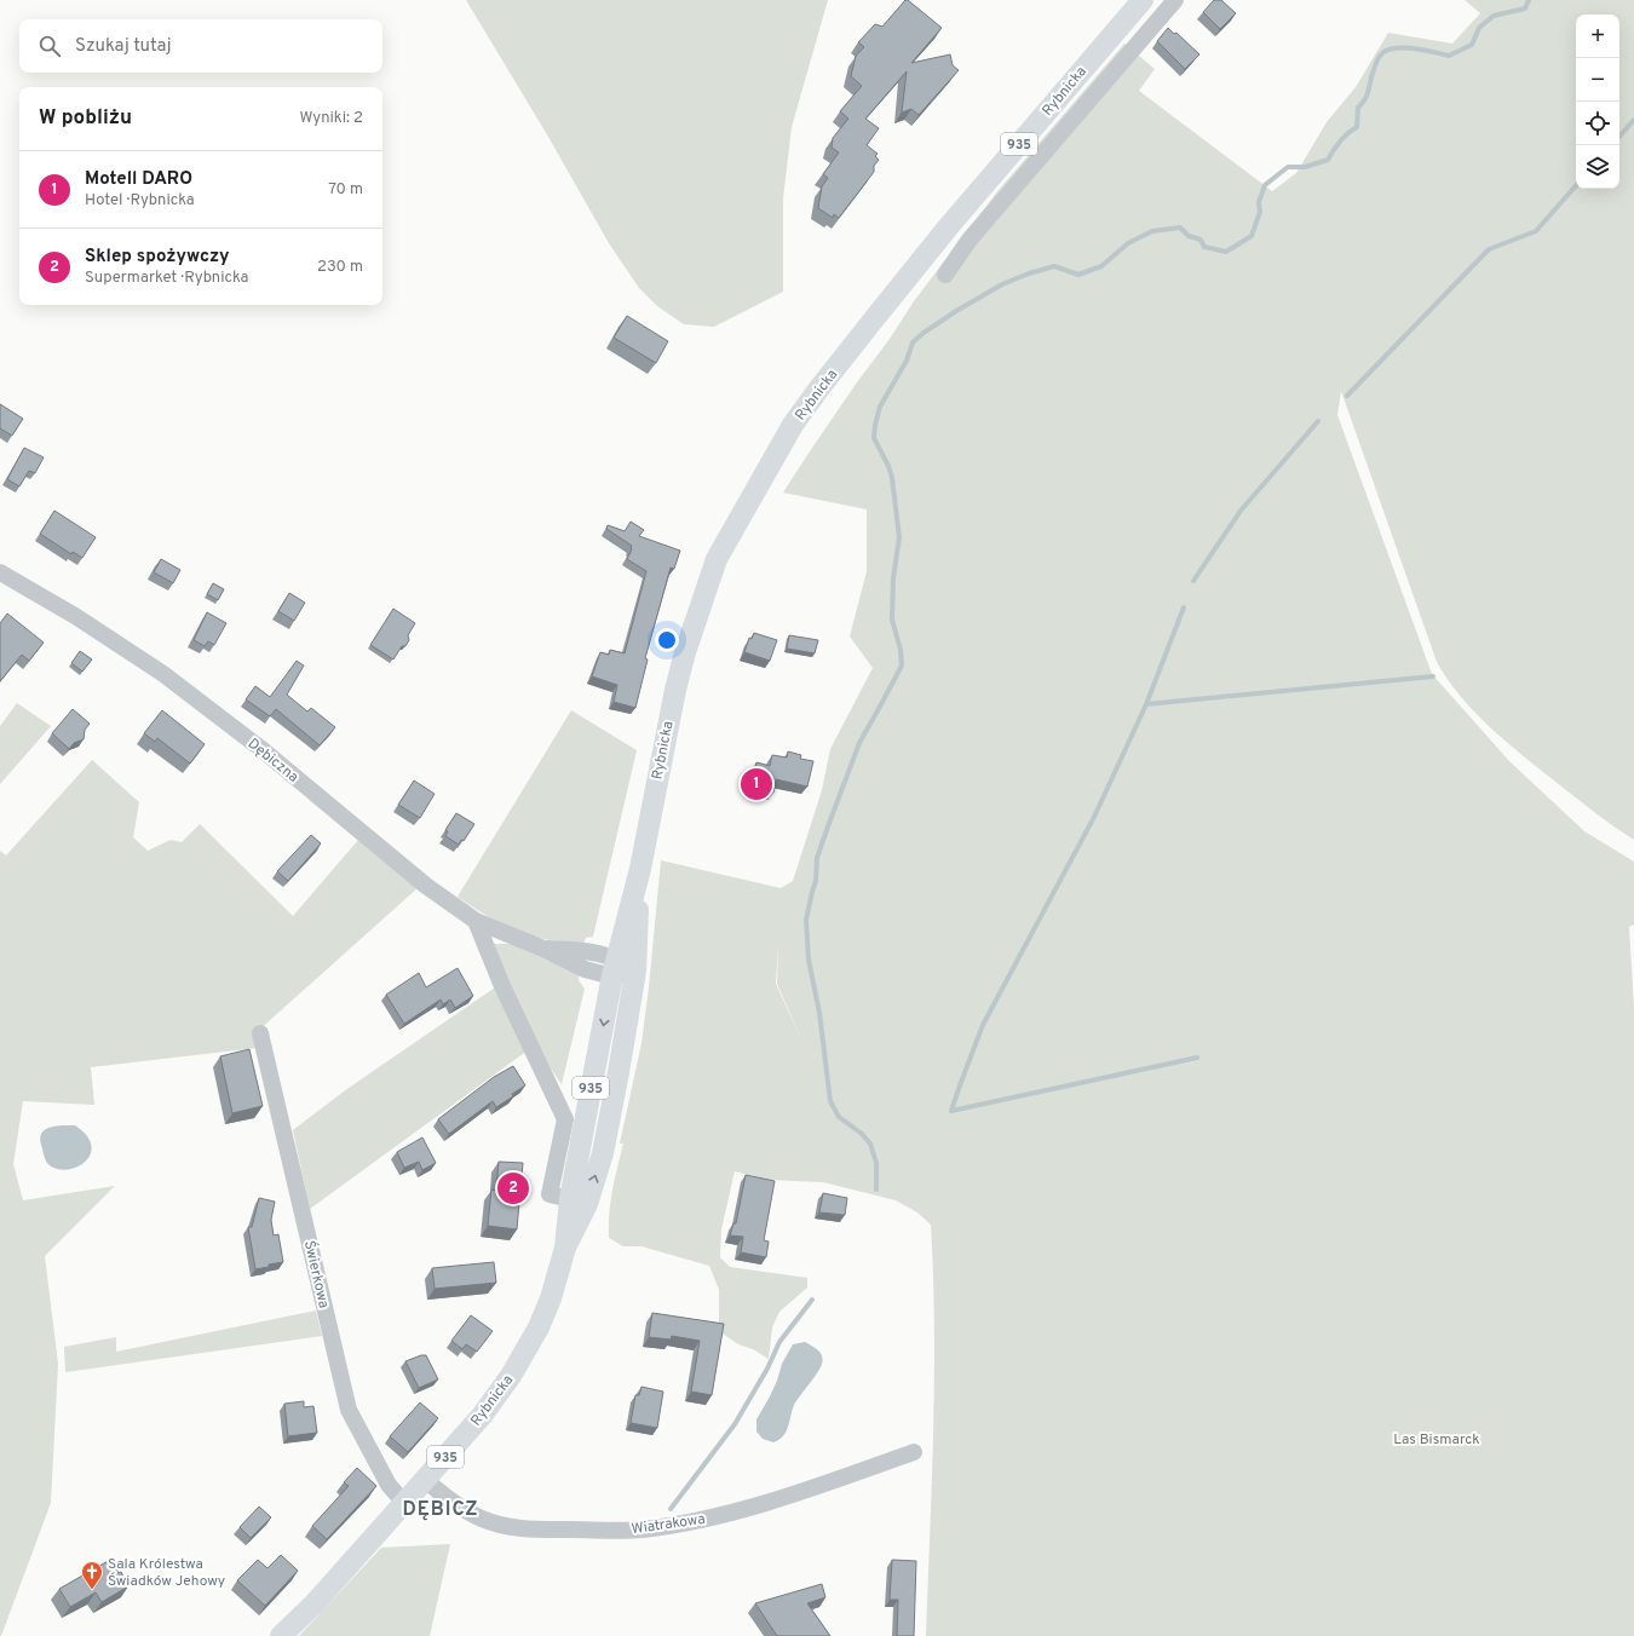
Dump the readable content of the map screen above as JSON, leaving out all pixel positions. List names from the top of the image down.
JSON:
{
  "streets": {
    "main road": ["Rybnicka", "935"],
    "street": ["Dębiczna", "Świerkowa", "Wiatrakowa"]
  },
  "crossings": [
    ["Rybnicka", "Dębiczna"],
    ["Rybnicka", "Świerkowa"],
    ["Rybnicka", "Wiatrakowa"]
  ],
  "districts": ["DĘBICZ"],
  "parks": ["Las Bismarck"],
  "places": {
    "church": ["Sala Królestwa Świadków Jehowy"]
  },
  "page": {
    "map_buttons": ["+", "−"],
    "search": "Szukaj tutaj",
    "heading": ["W pobliżu", "Wyniki: 2"],
    "list": [
      {
        "mark": "1",
        "name": "Motell DARO",
        "note": "Hotel · Rybnicka",
        "value": "70 m"
      },
      {
        "mark": "2",
        "name": "Sklep spożywczy",
        "note": "Supermarket · Rybnicka",
        "value": "230 m"
      }
    ],
    "pins": ["1", "2"]
  }
}
